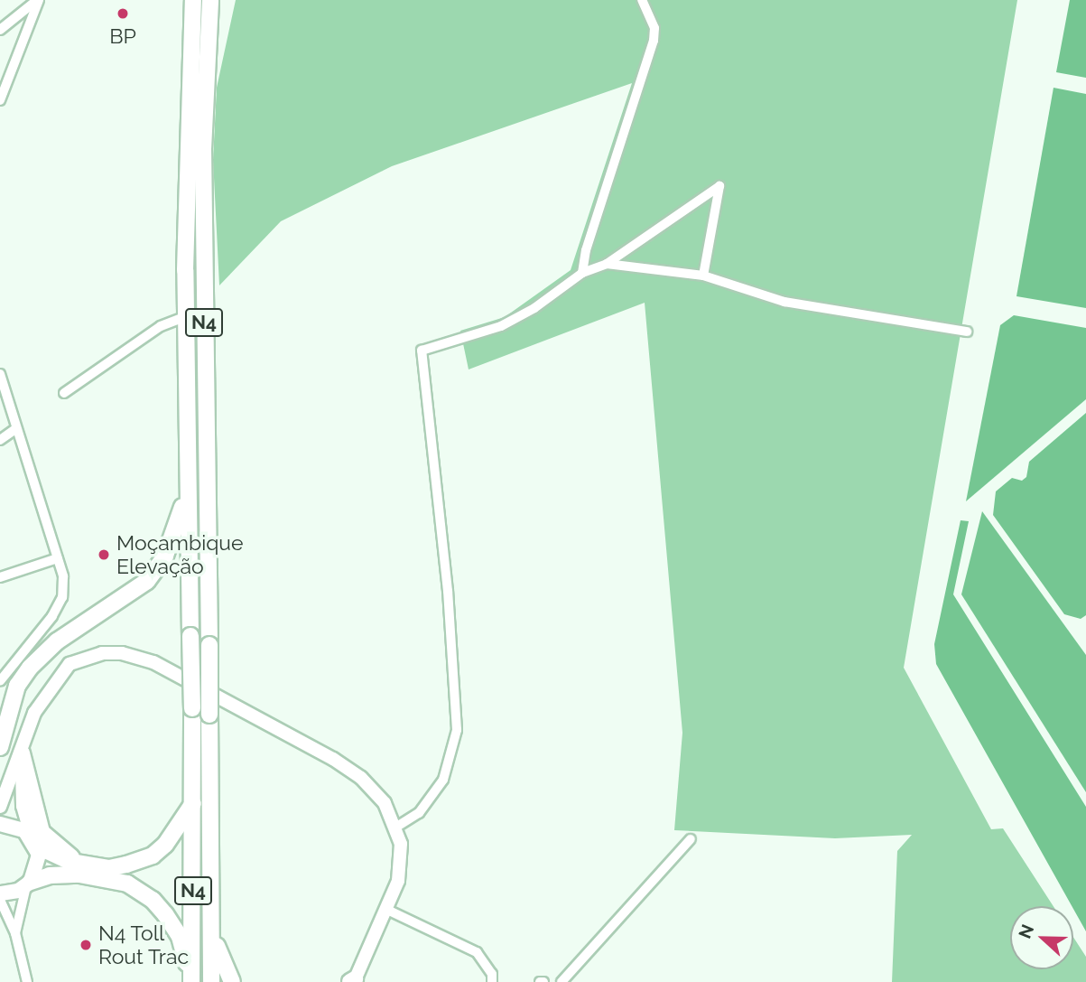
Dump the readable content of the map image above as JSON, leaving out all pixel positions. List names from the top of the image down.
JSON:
{
  "streets": {
    "highway": ["N4"]
  },
  "places": ["BP", "Moçambique Elevação", "N4 Toll Rout Trac"],
  "north": "left"
}
